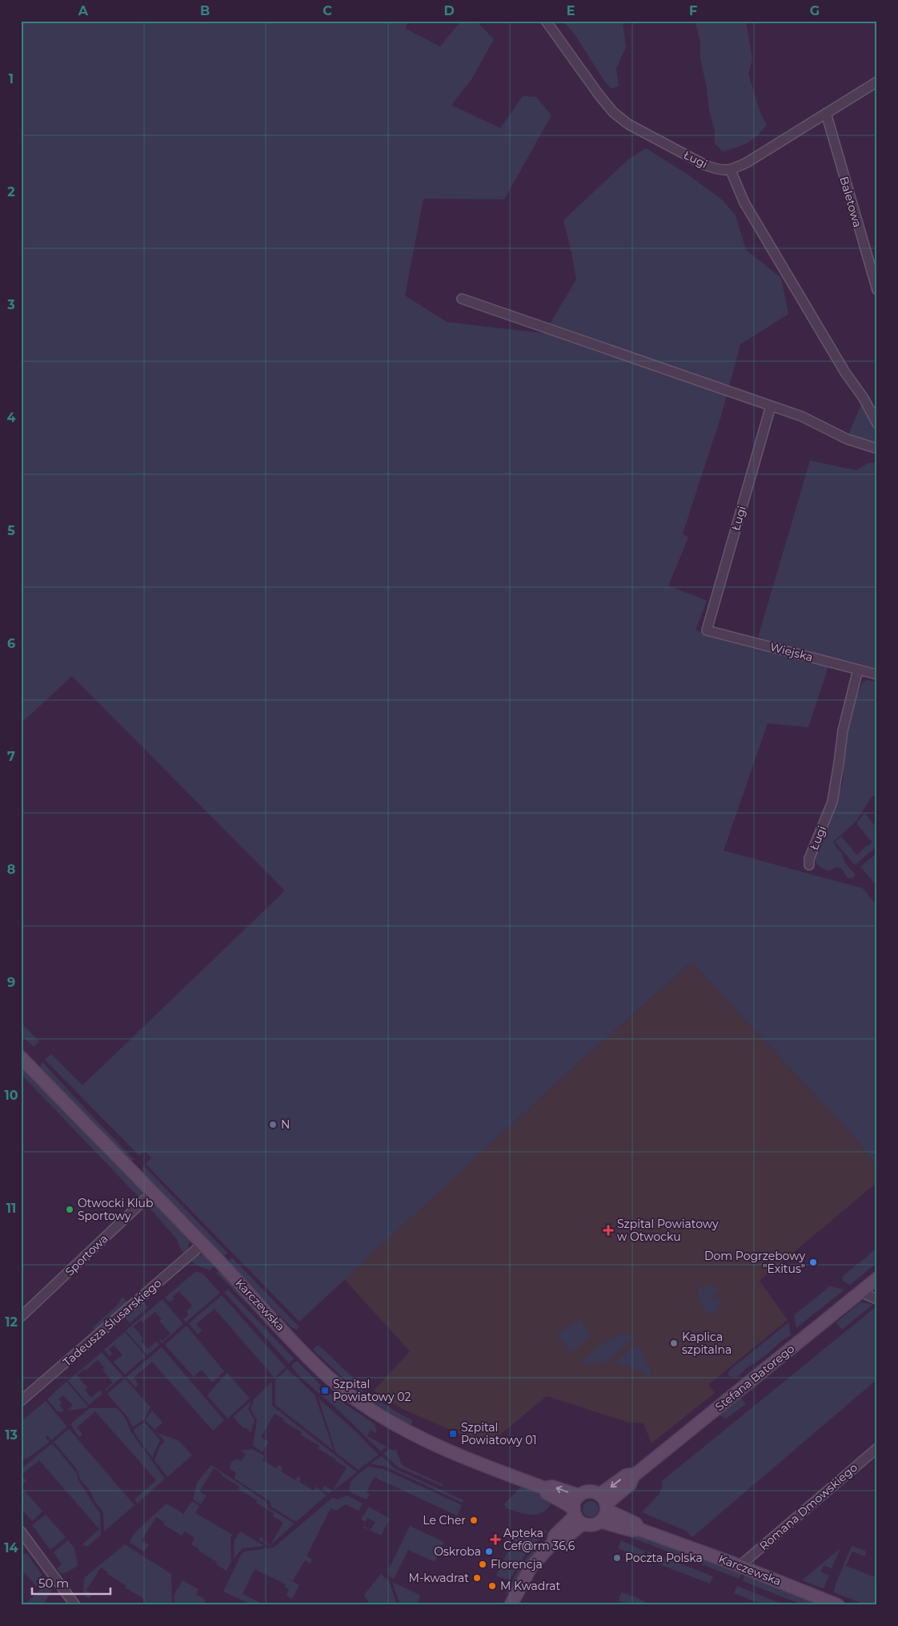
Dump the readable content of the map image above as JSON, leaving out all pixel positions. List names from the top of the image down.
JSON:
{
  "streets": {
    "main road": ["Karczewska", "Stefana Batorego"],
    "street": [
      "Ługi",
      "Baletowa",
      "Wiejska",
      "Sportowa",
      "Tadeusza Ślusarskiego",
      "Romana Dmowskiego"
    ]
  },
  "crossings": [
    ["Ługi", "Wiejska"],
    ["Sportowa", "Karczewska"],
    ["Karczewska", "Tadeusza Ślusarskiego"],
    ["Karczewska", "Stefana Batorego"],
    ["Karczewska", "Romana Dmowskiego"]
  ],
  "places": {
    "other": [
      "N",
      "Otwocki Klub Sportowy",
      "Dom Pogrzebowy \"Exitus\"",
      "Kaplica szpitalna",
      "Le Cher",
      "Oskroba",
      "Poczta Polska",
      "Florencja",
      "M-kwadrat",
      "M Kwadrat"
    ],
    "health": ["Szpital Powiatowy w Otwocku", "Apteka Cef@rm 36,6"],
    "transit": ["Szpital Powiatowy 02", "Szpital Powiatowy 01"]
  },
  "scale_bar": "50 m",
  "grid": {
    "columns": [
      "A",
      "B",
      "C",
      "D",
      "E",
      "F",
      "G"
    ],
    "rows": [
      "1",
      "2",
      "3",
      "4",
      "5",
      "6",
      "7",
      "8",
      "9",
      "10",
      "11",
      "12",
      "13",
      "14"
    ]
  }
}
